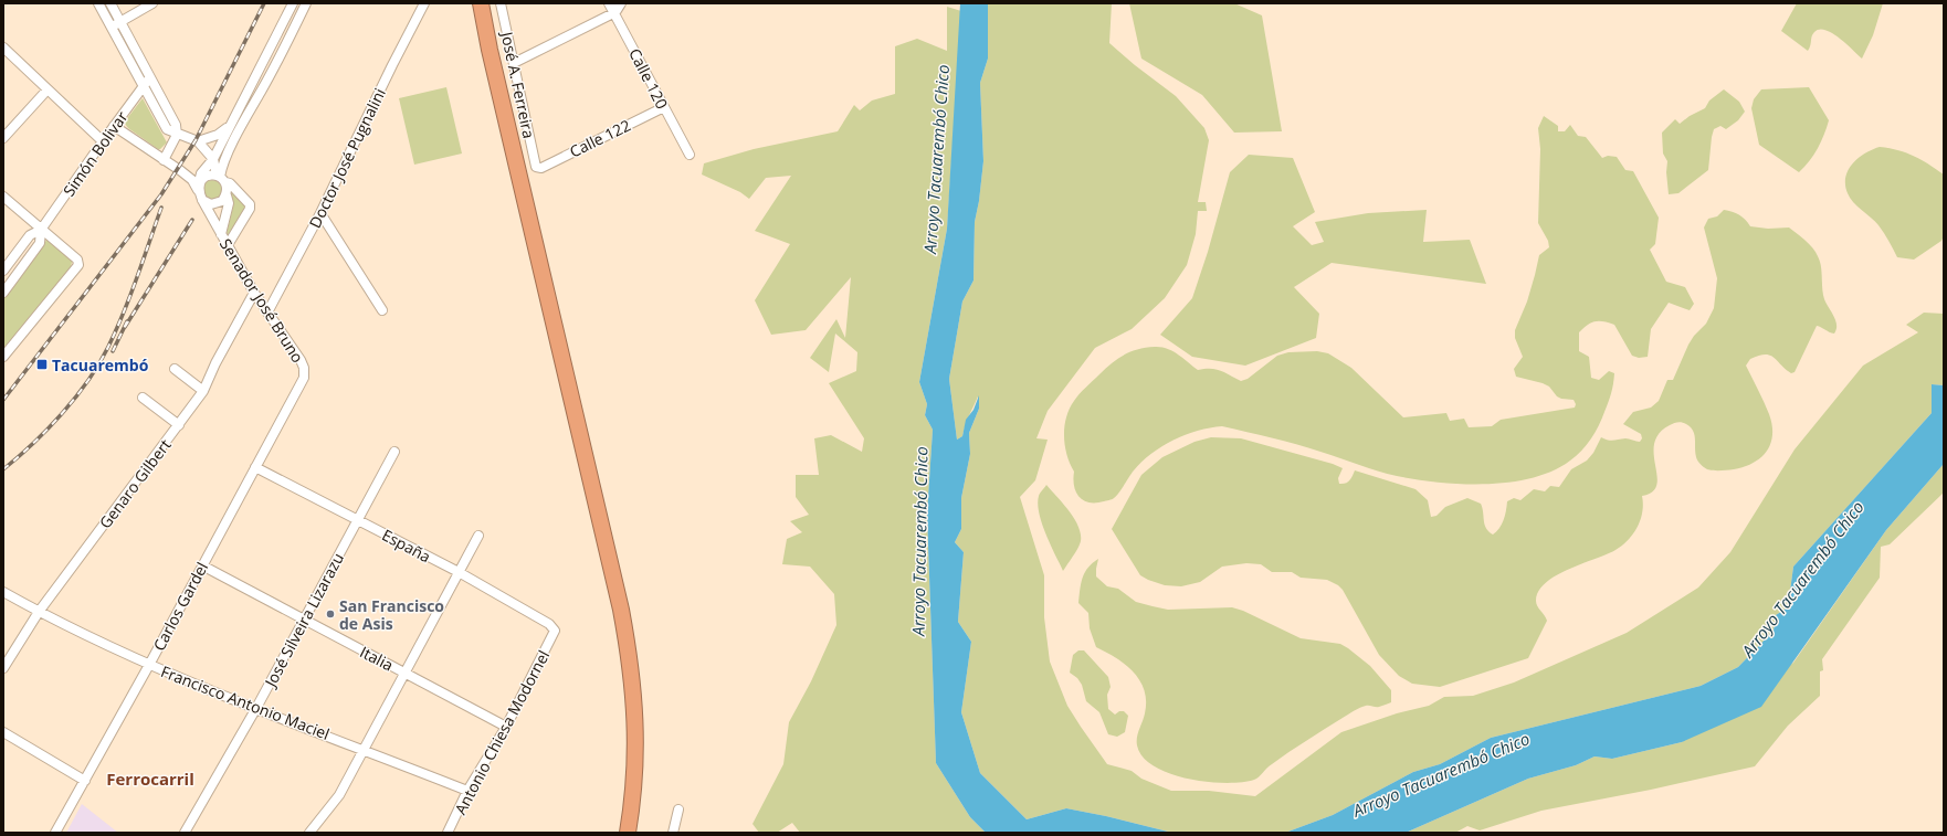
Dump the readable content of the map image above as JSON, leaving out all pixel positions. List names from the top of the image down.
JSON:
{
  "streets": {
    "street": [
      "Calle 120",
      "José A. Ferreira",
      "Calle 122",
      "Simón Bolivar",
      "Doctor José Pugnalini",
      "Senador José Bruno",
      "Genaro Gilbert",
      "España",
      "Carlos Gardel",
      "José Silveira Lizarazu",
      "Italia",
      "Francisco Antonio Maciel",
      "Antonio Chiesa Modornel"
    ]
  },
  "crossings": [
    ["Calle 120", "Calle 122"],
    ["José A. Ferreira", "Calle 122"],
    ["Doctor José Pugnalini", "Senador José Bruno"],
    ["Senador José Bruno", "Genaro Gilbert"],
    ["Senador José Bruno", "Carlos Gardel"],
    ["Genaro Gilbert", "Francisco Antonio Maciel"],
    ["España", "Carlos Gardel"],
    ["España", "José Silveira Lizarazu"],
    ["España", "Antonio Chiesa Modornel"],
    ["Carlos Gardel", "Italia"],
    ["Carlos Gardel", "Francisco Antonio Maciel"],
    ["José Silveira Lizarazu", "Italia"],
    ["José Silveira Lizarazu", "Francisco Antonio Maciel"],
    ["Italia", "Antonio Chiesa Modornel"],
    ["Francisco Antonio Maciel", "Antonio Chiesa Modornel"]
  ],
  "districts": ["Ferrocarril"],
  "water": ["Arroyo Tacuarembó Chico"],
  "places": {
    "transit": ["Tacuarembó"],
    "other": ["San Francisco de Asis"]
  }
}
